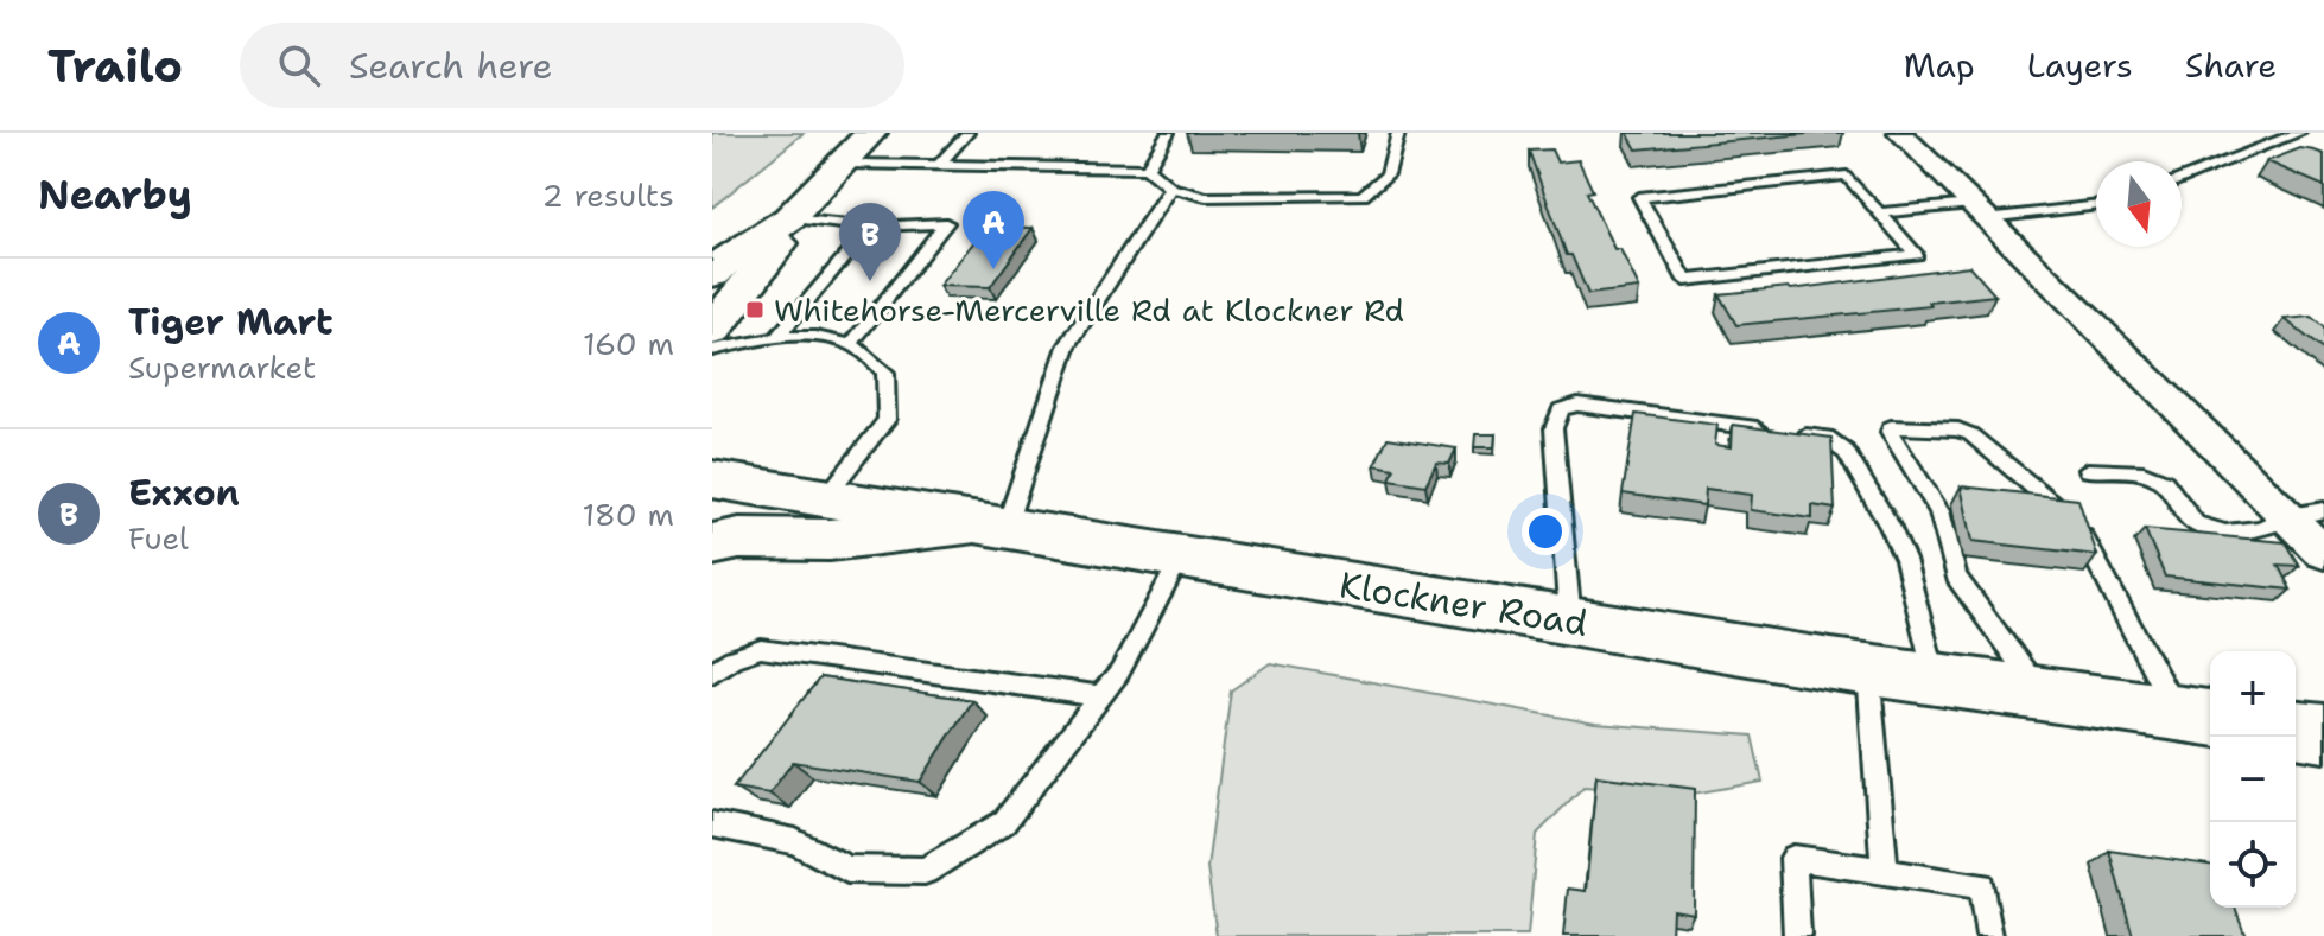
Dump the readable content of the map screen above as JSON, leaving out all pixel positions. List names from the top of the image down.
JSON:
{
  "streets": {
    "main road": ["Klockner Road"]
  },
  "places": {
    "transit": ["Whitehorse-Mercerville Rd at Klockner Rd"]
  },
  "north": "bottom",
  "page": {
    "header": "Trailo",
    "search": "Search here",
    "nav": ["Map", "Layers", "Share"],
    "heading": ["Nearby", "2 results"],
    "pins": ["A", "B"],
    "list": [
      {
        "mark": "A",
        "name": "Tiger Mart",
        "note": "Supermarket",
        "value": "160 m"
      },
      {
        "mark": "B",
        "name": "Exxon",
        "note": "Fuel",
        "value": "180 m"
      }
    ],
    "map_buttons": ["+", "−"]
  }
}
